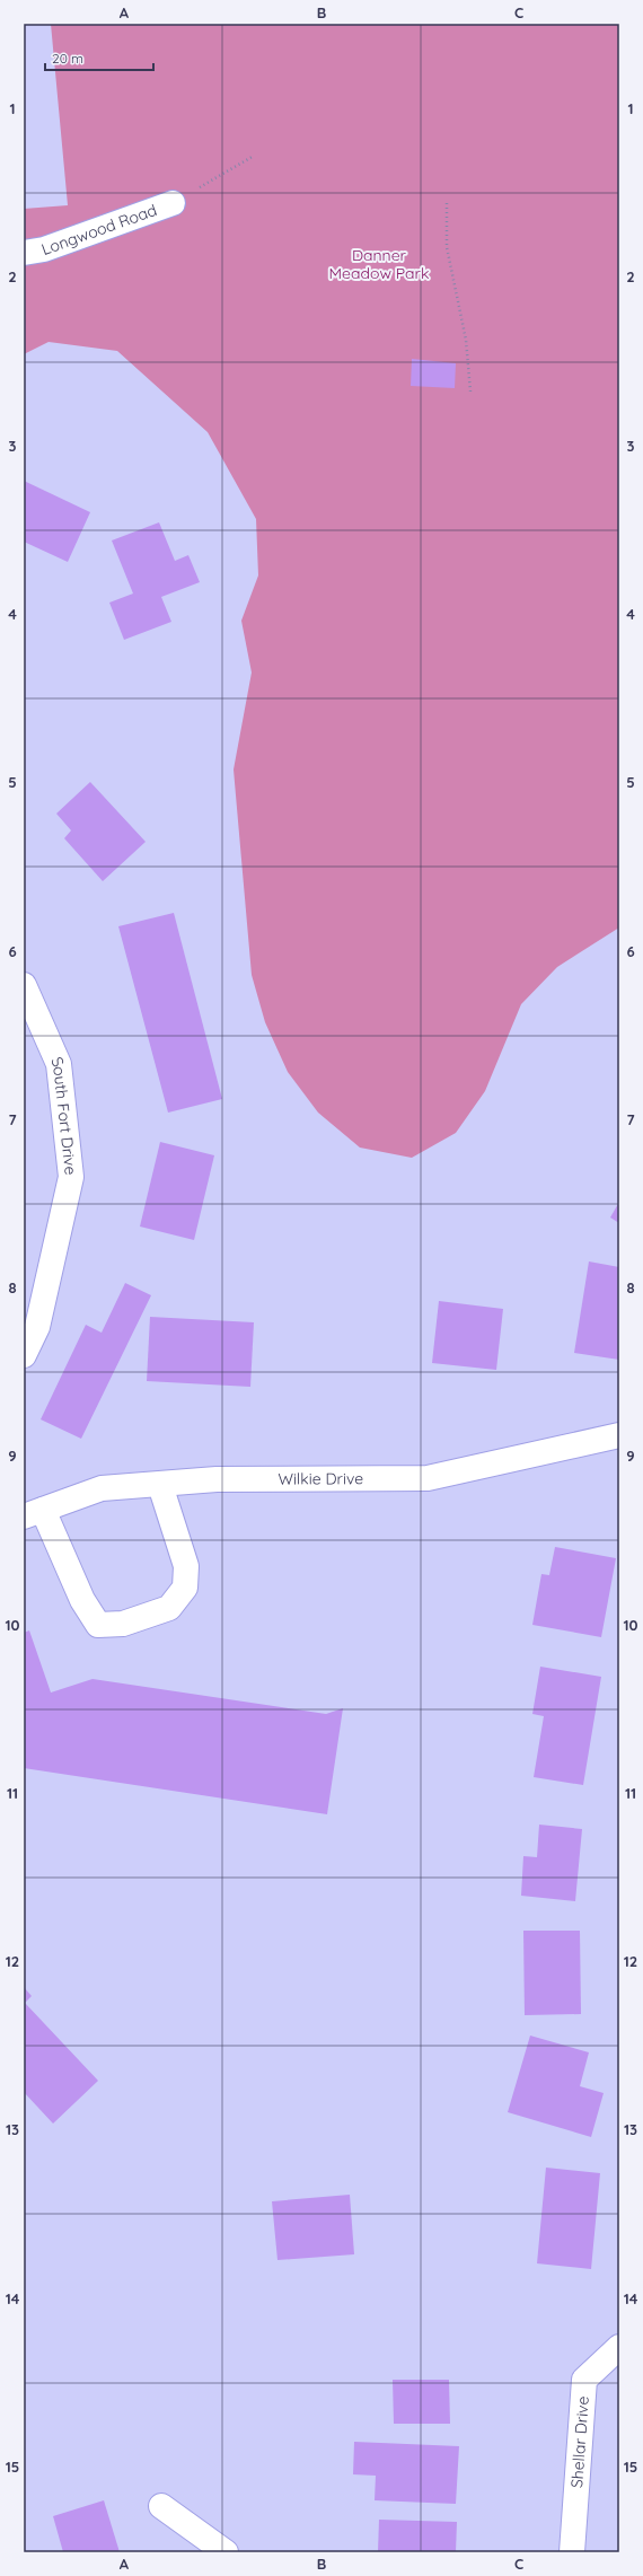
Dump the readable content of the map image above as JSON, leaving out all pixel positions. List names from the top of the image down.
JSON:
{
  "streets": {
    "street": [
      "Longwood Road",
      "South Fort Drive",
      "Wilkie Drive",
      "Shellar Drive"
    ]
  },
  "parks": ["Danner Meadow Park"],
  "scale_bar": "20 m",
  "grid": {
    "columns": ["A", "B", "C"],
    "rows": [
      "1",
      "2",
      "3",
      "4",
      "5",
      "6",
      "7",
      "8",
      "9",
      "10",
      "11",
      "12",
      "13",
      "14",
      "15"
    ]
  }
}
